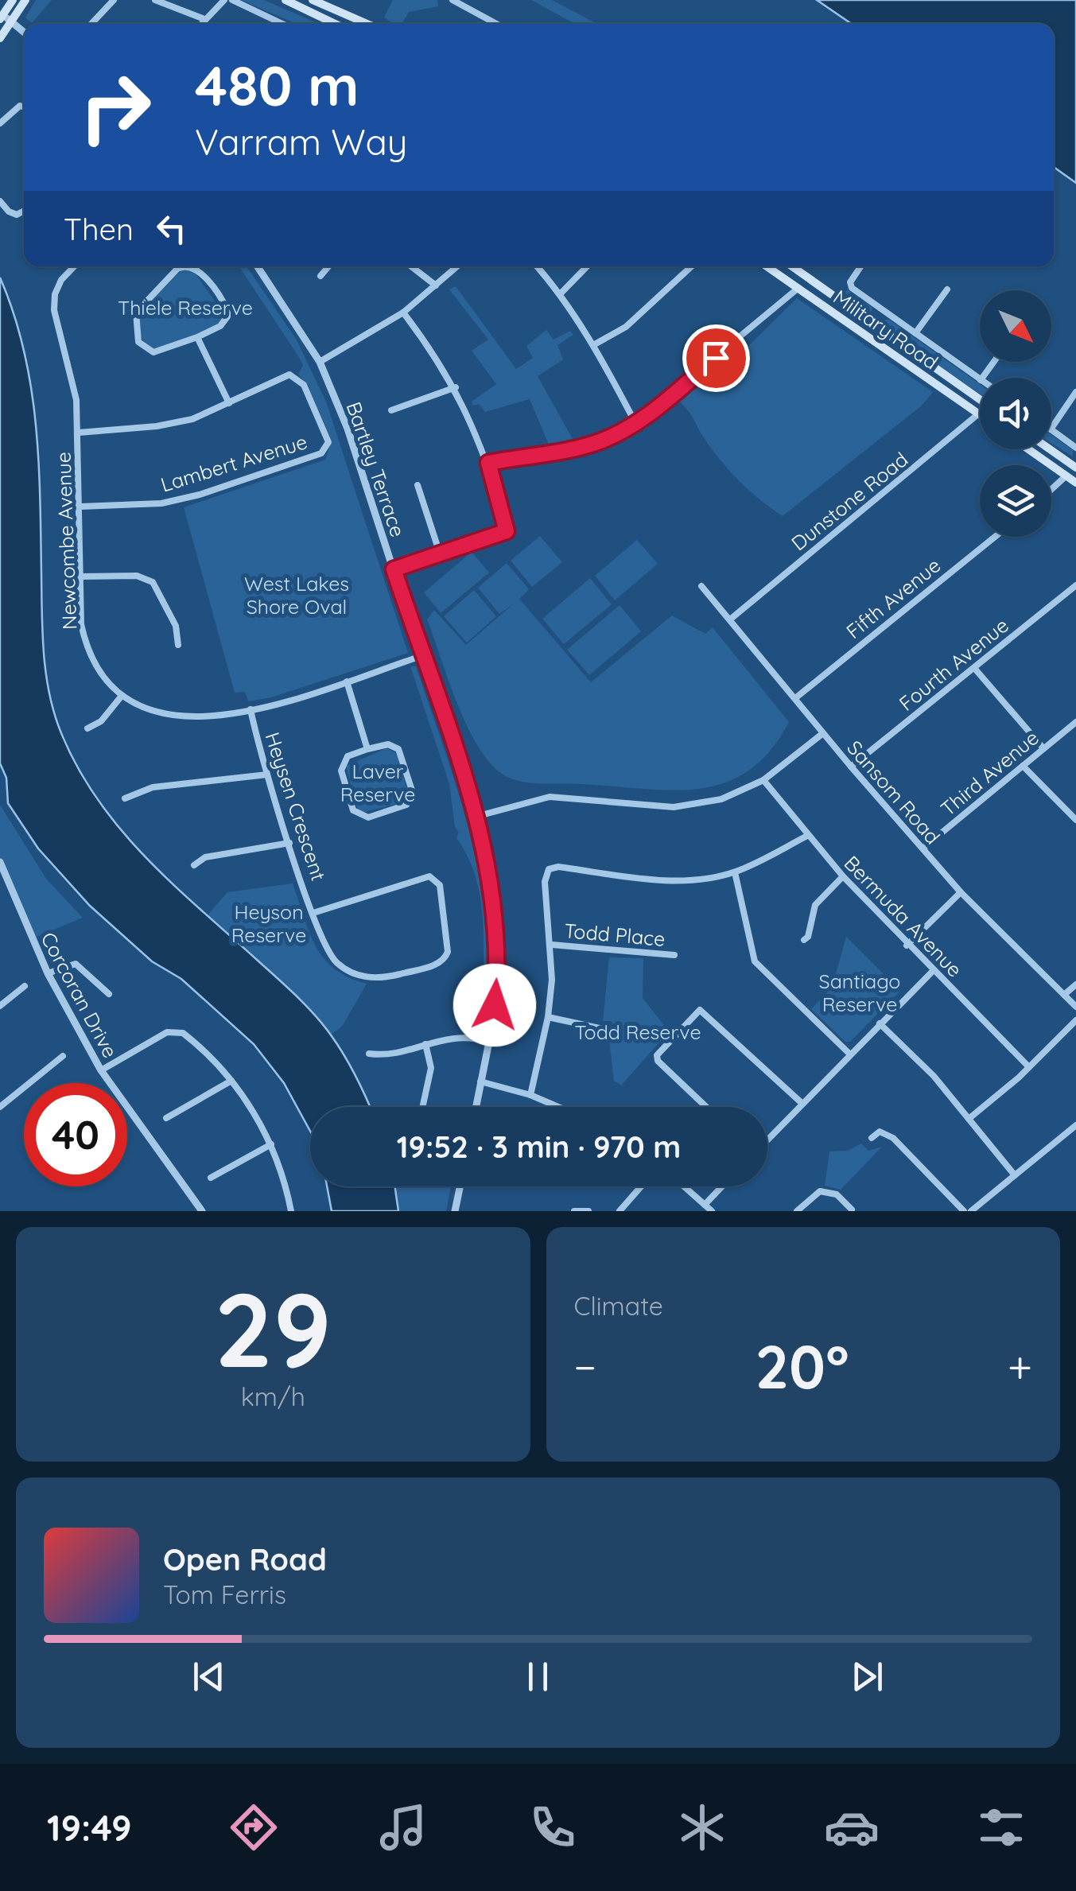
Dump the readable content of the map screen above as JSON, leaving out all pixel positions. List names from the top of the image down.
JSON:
{
  "streets": {
    "main road": ["Military Road"],
    "street": [
      "Lambert Avenue",
      "Bartley Terrace",
      "Dunstone Road",
      "Newcombe Avenue",
      "Fifth Avenue",
      "Fourth Avenue",
      "Third Avenue",
      "Sansom Road",
      "Heysen Crescent",
      "Bermuda Avenue",
      "Todd Place",
      "Corcoran Drive"
    ]
  },
  "crossings": [
    ["Military Road", "Dunstone Road"],
    ["Lambert Avenue", "Newcombe Avenue"],
    ["Bartley Terrace", "Newcombe Avenue"],
    ["Dunstone Road", "Sansom Road"],
    ["Newcombe Avenue", "Heysen Crescent"],
    ["Fifth Avenue", "Sansom Road"],
    ["Fourth Avenue", "Sansom Road"],
    ["Third Avenue", "Sansom Road"]
  ],
  "parks": [
    "Thiele Reserve",
    "West Lakes Shore Oval",
    "Laver Reserve",
    "Heyson Reserve",
    "Santiago Reserve",
    "Todd Reserve"
  ],
  "north": "bottom right",
  "page": {
    "turn": ["480 m", "Varram Way"],
    "then": "Then",
    "limit": "40",
    "trip": "19:52 · 3 min · 970 m",
    "tile": [
      ["29", "km/h"],
      "Climate"
    ],
    "heat": ["−", "20°", "+"],
    "song": ["Open Road", "Tom Ferris"],
    "tabs": "19:49"
  }
}
